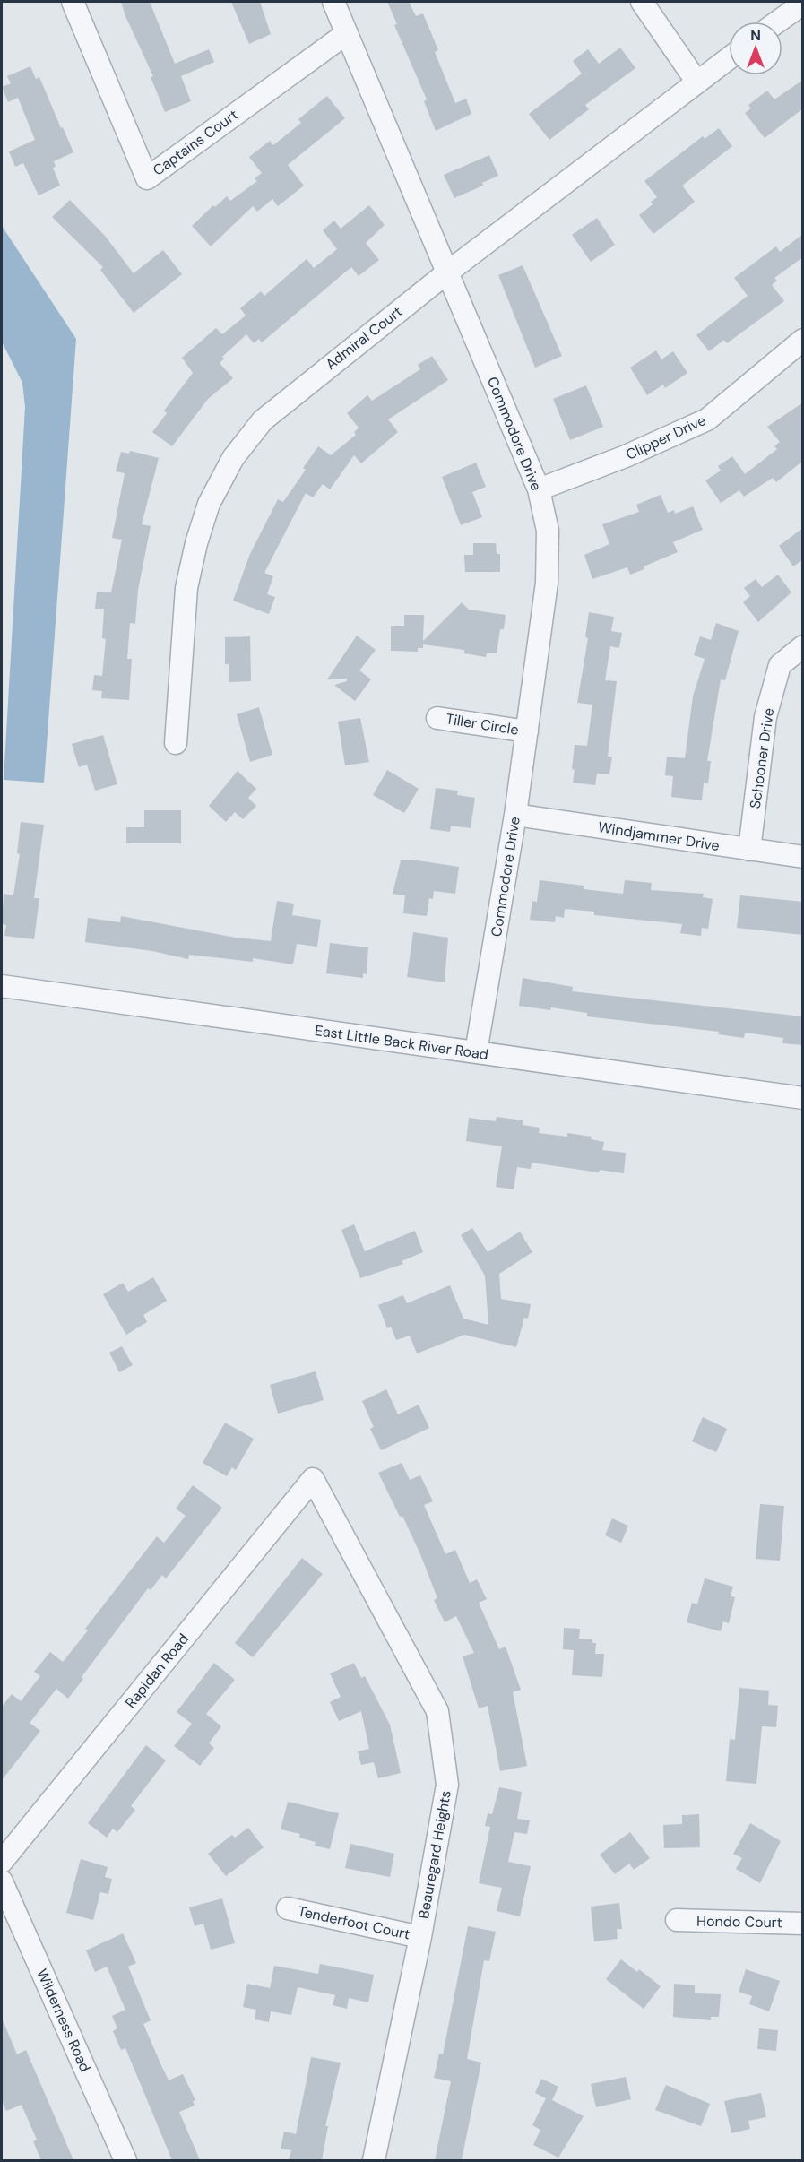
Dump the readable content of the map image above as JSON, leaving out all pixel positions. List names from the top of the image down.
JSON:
{
  "streets": {
    "street": [
      "Captains Court",
      "Admiral Court",
      "Commodore Drive",
      "Clipper Drive",
      "Tiller Circle",
      "Schooner Drive",
      "Windjammer Drive",
      "East Little Back River Road",
      "Rapidan Road",
      "Beauregard Heights",
      "Hondo Court",
      "Tenderfoot Court",
      "Wilderness Road"
    ]
  },
  "crossings": [
    ["Captains Court", "Commodore Drive"],
    ["Admiral Court", "Commodore Drive"],
    ["Commodore Drive", "Clipper Drive"],
    ["Commodore Drive", "Tiller Circle"],
    ["Commodore Drive", "Windjammer Drive"],
    ["Commodore Drive", "East Little Back River Road"],
    ["Schooner Drive", "Windjammer Drive"],
    ["Rapidan Road", "Beauregard Heights"],
    ["Beauregard Heights", "Tenderfoot Court"]
  ],
  "north": "top"
}
